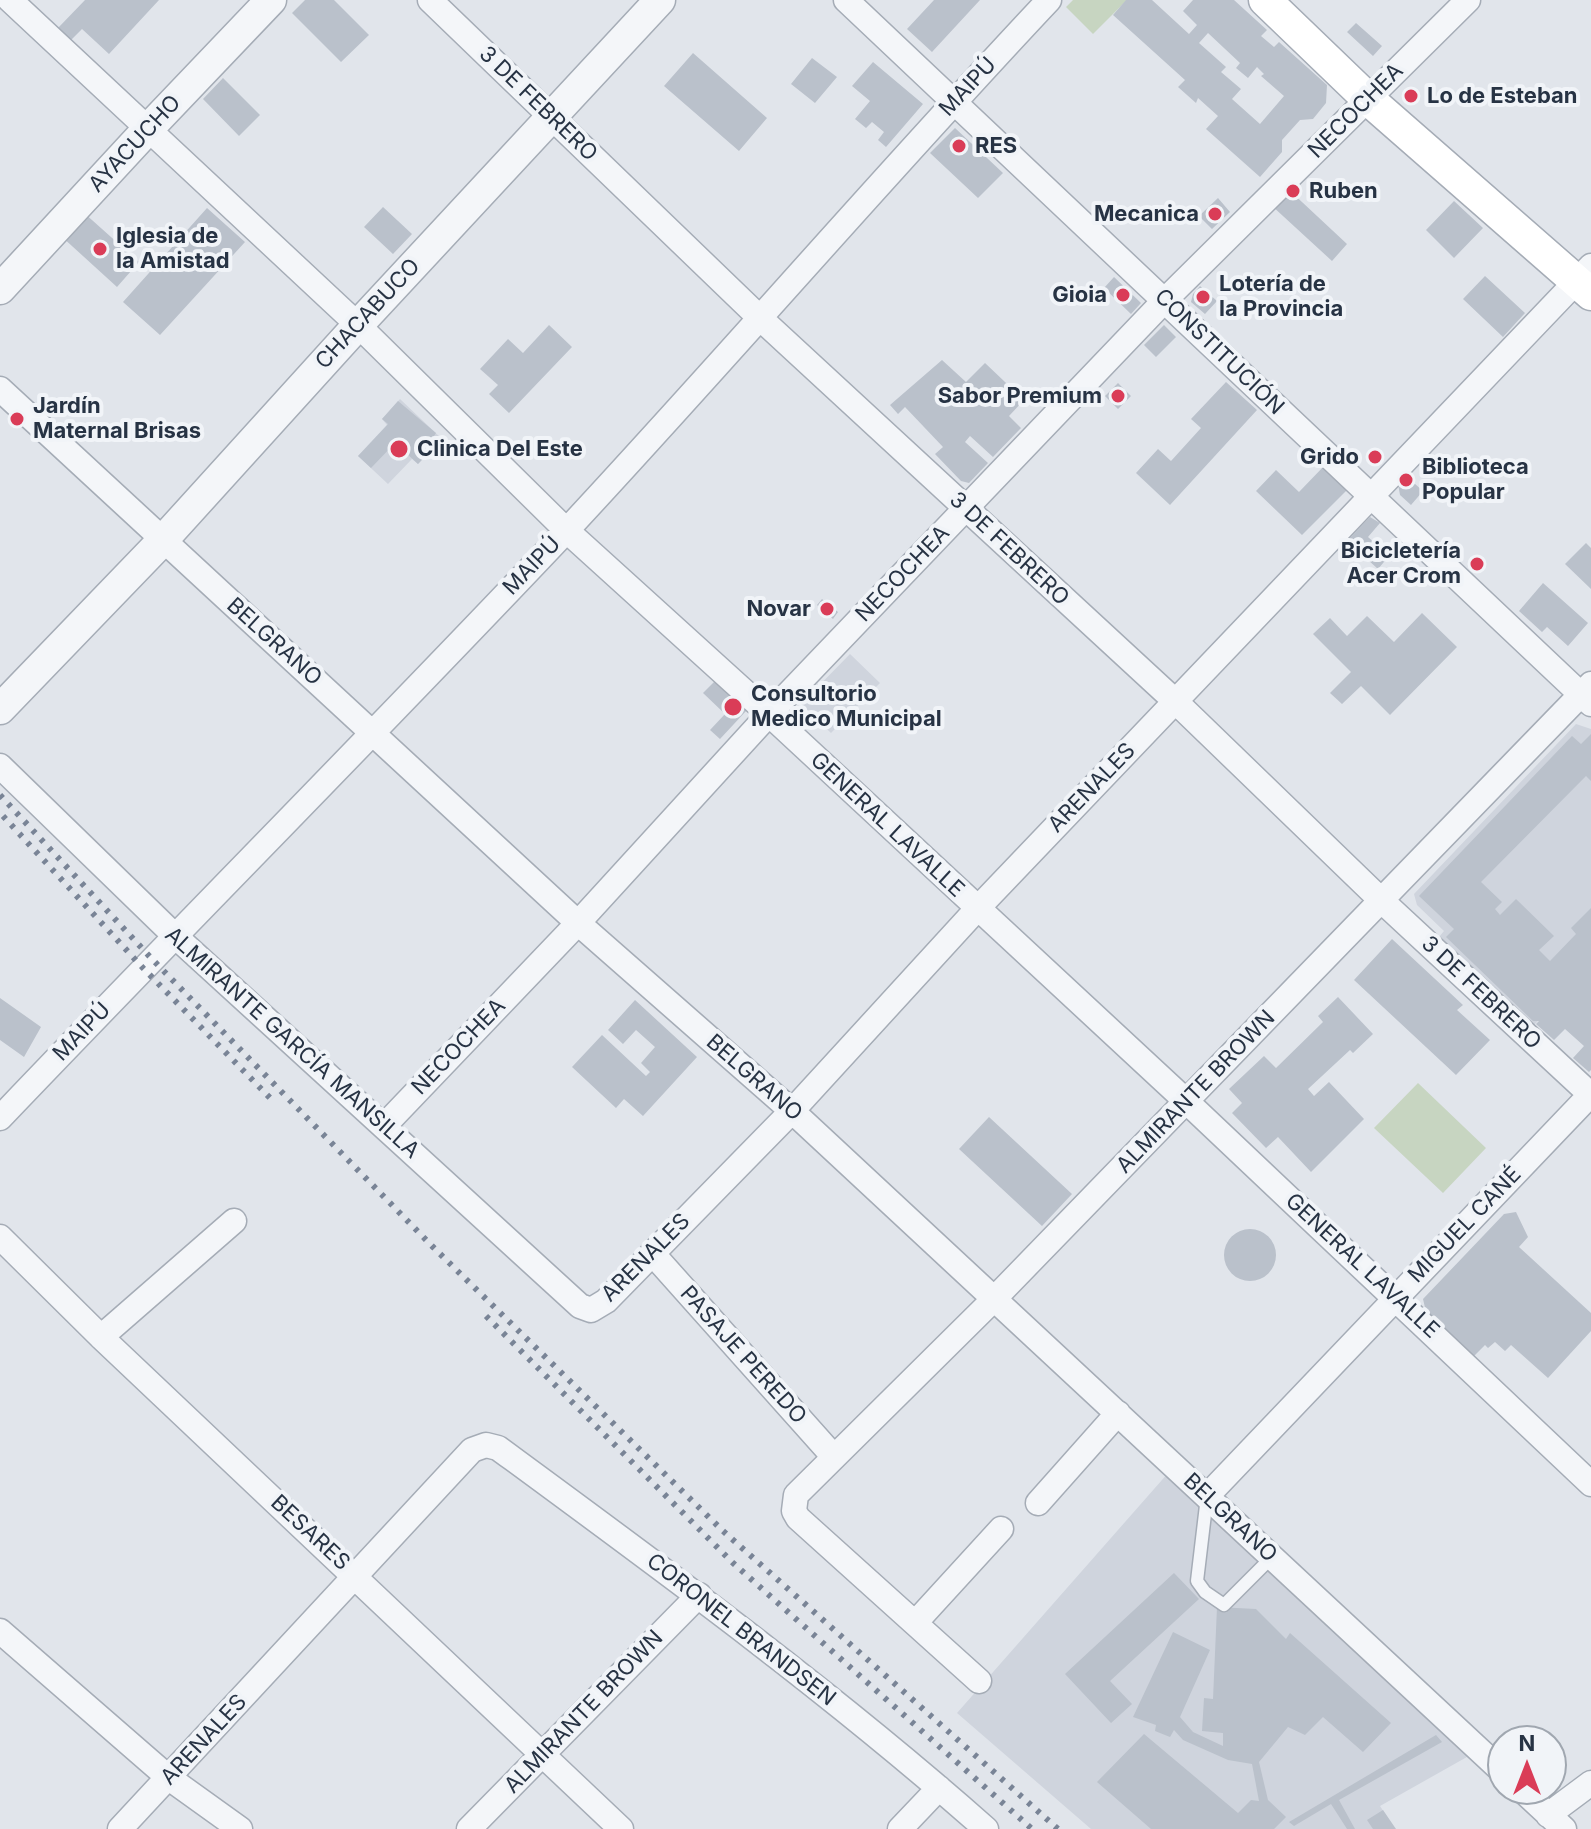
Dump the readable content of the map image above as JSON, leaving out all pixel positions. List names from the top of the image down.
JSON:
{
  "streets": {
    "street": [
      "MAIPÚ",
      "3 DE FEBRERO",
      "NECOCHEA",
      "AYACUCHO",
      "CHACABUCO",
      "CONSTITUCIÓN",
      "BELGRANO",
      "ARENALES",
      "GENERAL LAVALLE",
      "ALMIRANTE GARCÍA MANSILLA",
      "ALMIRANTE BROWN",
      "MIGUEL CANÉ",
      "PASAJE PEREDO",
      "BESARES",
      "CORONEL BRANDSEN"
    ]
  },
  "crossings": [
    ["MAIPÚ", "3 DE FEBRERO"],
    ["MAIPÚ", "CONSTITUCIÓN"],
    ["MAIPÚ", "BELGRANO"],
    ["MAIPÚ", "GENERAL LAVALLE"],
    ["MAIPÚ", "ALMIRANTE GARCÍA MANSILLA"],
    ["3 DE FEBRERO", "NECOCHEA"],
    ["3 DE FEBRERO", "CHACABUCO"],
    ["3 DE FEBRERO", "ARENALES"],
    ["3 DE FEBRERO", "ALMIRANTE BROWN"],
    ["3 DE FEBRERO", "MIGUEL CANÉ"],
    ["NECOCHEA", "CONSTITUCIÓN"],
    ["NECOCHEA", "BELGRANO"],
    ["NECOCHEA", "GENERAL LAVALLE"],
    ["NECOCHEA", "ALMIRANTE GARCÍA MANSILLA"],
    ["AYACUCHO", "GENERAL LAVALLE"],
    ["CHACABUCO", "BELGRANO"],
    ["CHACABUCO", "GENERAL LAVALLE"],
    ["CONSTITUCIÓN", "ARENALES"],
    ["CONSTITUCIÓN", "ALMIRANTE BROWN"],
    ["BELGRANO", "ARENALES"],
    ["BELGRANO", "ALMIRANTE BROWN"],
    ["BELGRANO", "MIGUEL CANÉ"],
    ["ARENALES", "GENERAL LAVALLE"],
    ["ARENALES", "ALMIRANTE GARCÍA MANSILLA"],
    ["ARENALES", "PASAJE PEREDO"],
    ["ARENALES", "BESARES"],
    ["ARENALES", "CORONEL BRANDSEN"],
    ["GENERAL LAVALLE", "ALMIRANTE BROWN"],
    ["GENERAL LAVALLE", "MIGUEL CANÉ"],
    ["ALMIRANTE BROWN", "PASAJE PEREDO"],
    ["ALMIRANTE BROWN", "BESARES"],
    ["ALMIRANTE BROWN", "CORONEL BRANDSEN"]
  ],
  "places": [
    "Lo de Esteban",
    "RES",
    "Ruben",
    "Mecanica",
    "Iglesia de la Amistad",
    "Gioia",
    "Lotería de la Provincia",
    "Sabor Premium",
    "Jardín Maternal Brisas",
    "Clinica Del Este",
    "Grido",
    "Biblioteca Popular",
    "Bicicletería Acer Crom",
    "Novar",
    "Consultorio Medico Municipal"
  ],
  "north": "top"
}
